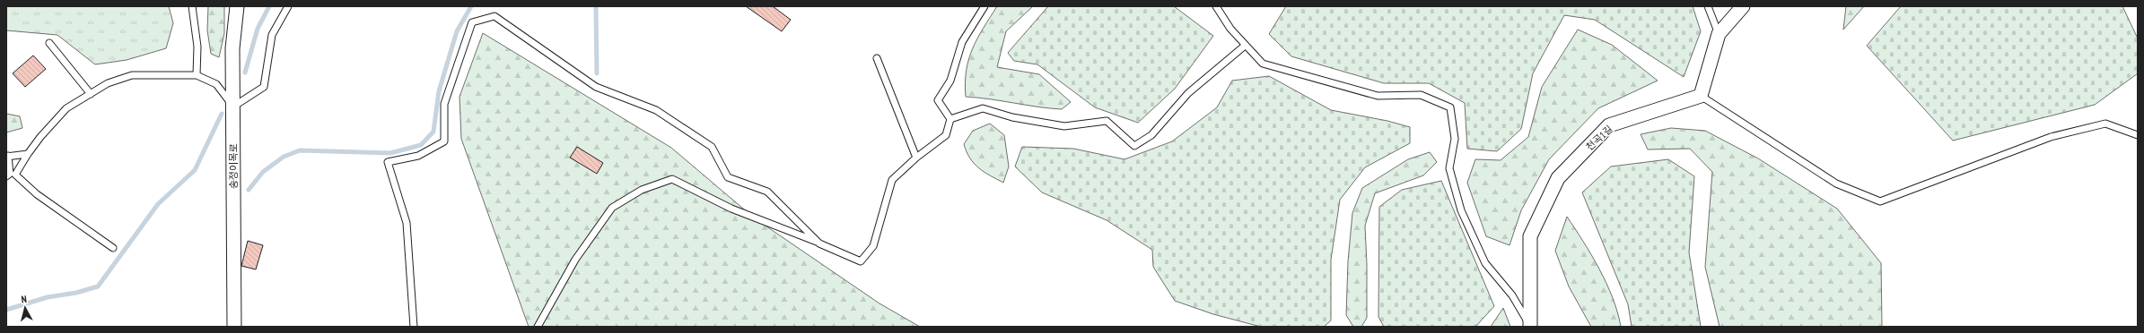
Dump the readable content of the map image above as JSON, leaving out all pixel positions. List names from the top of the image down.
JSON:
{
  "streets": {
    "street": ["천곡1길", "송정이목로"]
  },
  "north": "top"
}
